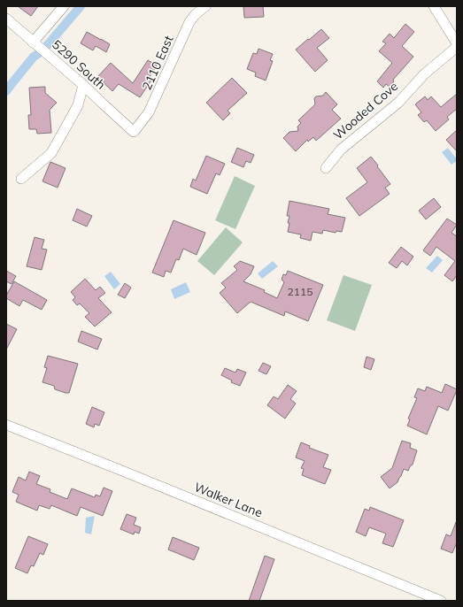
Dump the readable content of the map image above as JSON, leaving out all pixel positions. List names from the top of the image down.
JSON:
{
  "streets": {
    "street": [
      "2110 East",
      "5290 South",
      "Wooded Cove",
      "Walker Lane"
    ]
  },
  "crossings": [
    ["2110 East", "5290 South"]
  ],
  "house_numbers": ["2115"]
}
